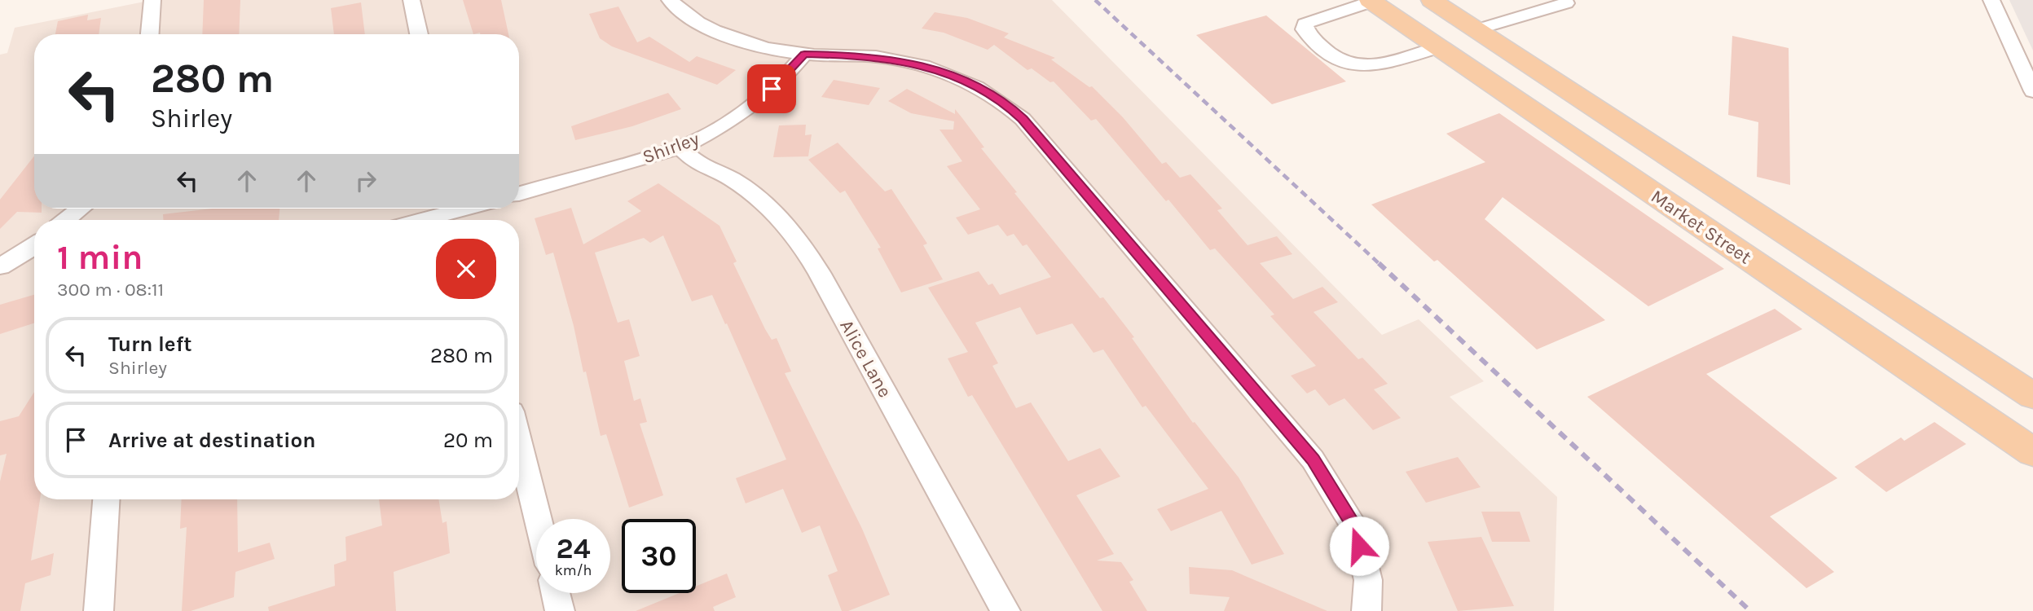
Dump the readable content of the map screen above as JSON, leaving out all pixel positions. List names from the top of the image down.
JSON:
{
  "streets": {
    "main road": ["Market Street"],
    "street": ["Shirley", "Alice Lane"]
  },
  "crossings": [
    ["Shirley", "Alice Lane"]
  ],
  "page": {
    "turn": ["280 m", "Shirley"],
    "heading": ["1 min", "300 m · 08:11"],
    "list": [
      {
        "name": "Turn left",
        "note": "Shirley",
        "value": "280 m"
      },
      {
        "name": "Arrive at destination",
        "value": "20 m"
      }
    ],
    "speed": "24 km/h",
    "limit": "30"
  }
}
